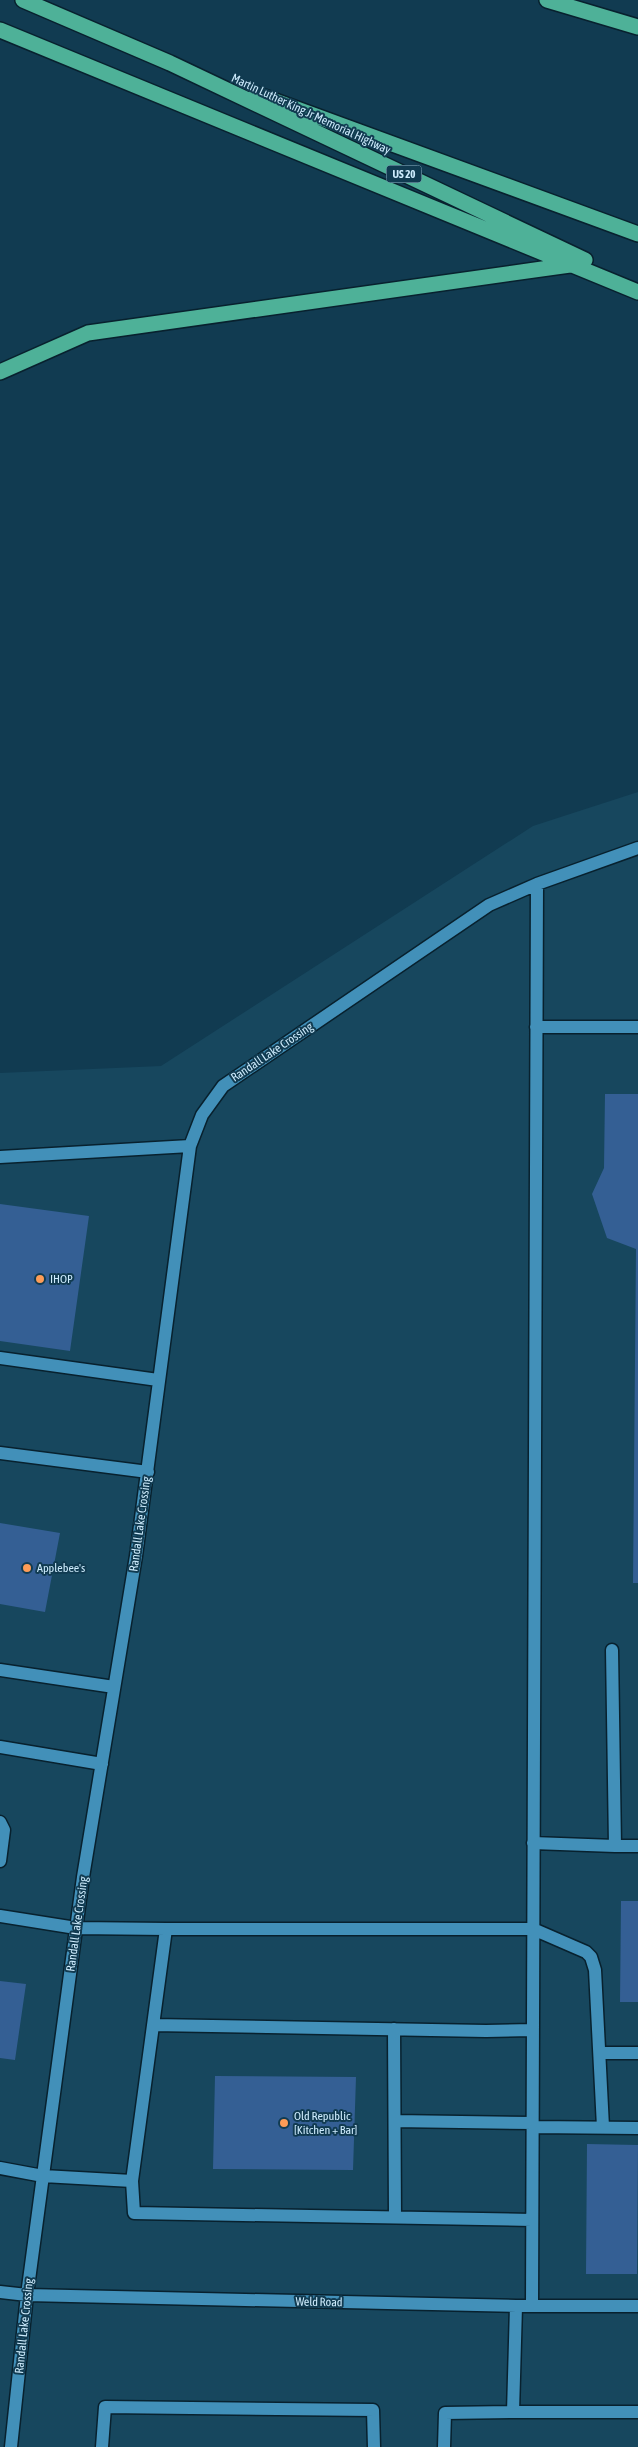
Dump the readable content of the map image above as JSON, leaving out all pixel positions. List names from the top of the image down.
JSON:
{
  "streets": {
    "highway": ["Martin Luther King Jr Memorial Highway", "US 20"],
    "lane": ["Randall Lake Crossing", "Weld Road"]
  },
  "crossings": [
    ["Randall Lake Crossing", "Weld Road"]
  ],
  "places": ["IHOP", "Applebee's", "Old Republic [Kitchen + Bar]"]
}
